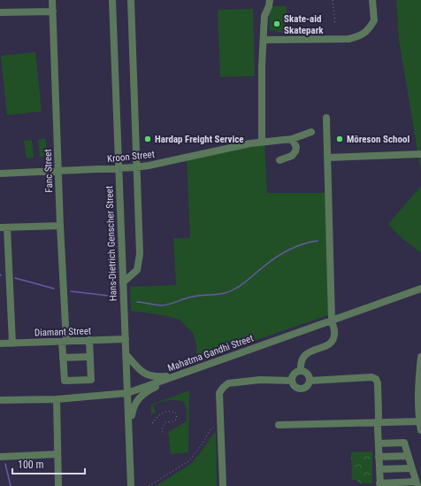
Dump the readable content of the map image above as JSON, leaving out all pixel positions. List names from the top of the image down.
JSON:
{
  "streets": {
    "street": [
      "Kroon Street",
      "Fanc Street",
      "Hans-Dietrich Genscher Street",
      "Diamant Street",
      "Mahatma Gandhi Street"
    ]
  },
  "crossings": [
    ["Kroon Street", "Fanc Street"],
    ["Kroon Street", "Hans-Dietrich Genscher Street"],
    ["Fanc Street", "Diamant Street"],
    ["Hans-Dietrich Genscher Street", "Diamant Street"],
    ["Hans-Dietrich Genscher Street", "Mahatma Gandhi Street"]
  ],
  "places": ["Skate-aid Skatepark", "Hardap Freight Service", "Môreson School"],
  "scale_bar": "100 m"
}
